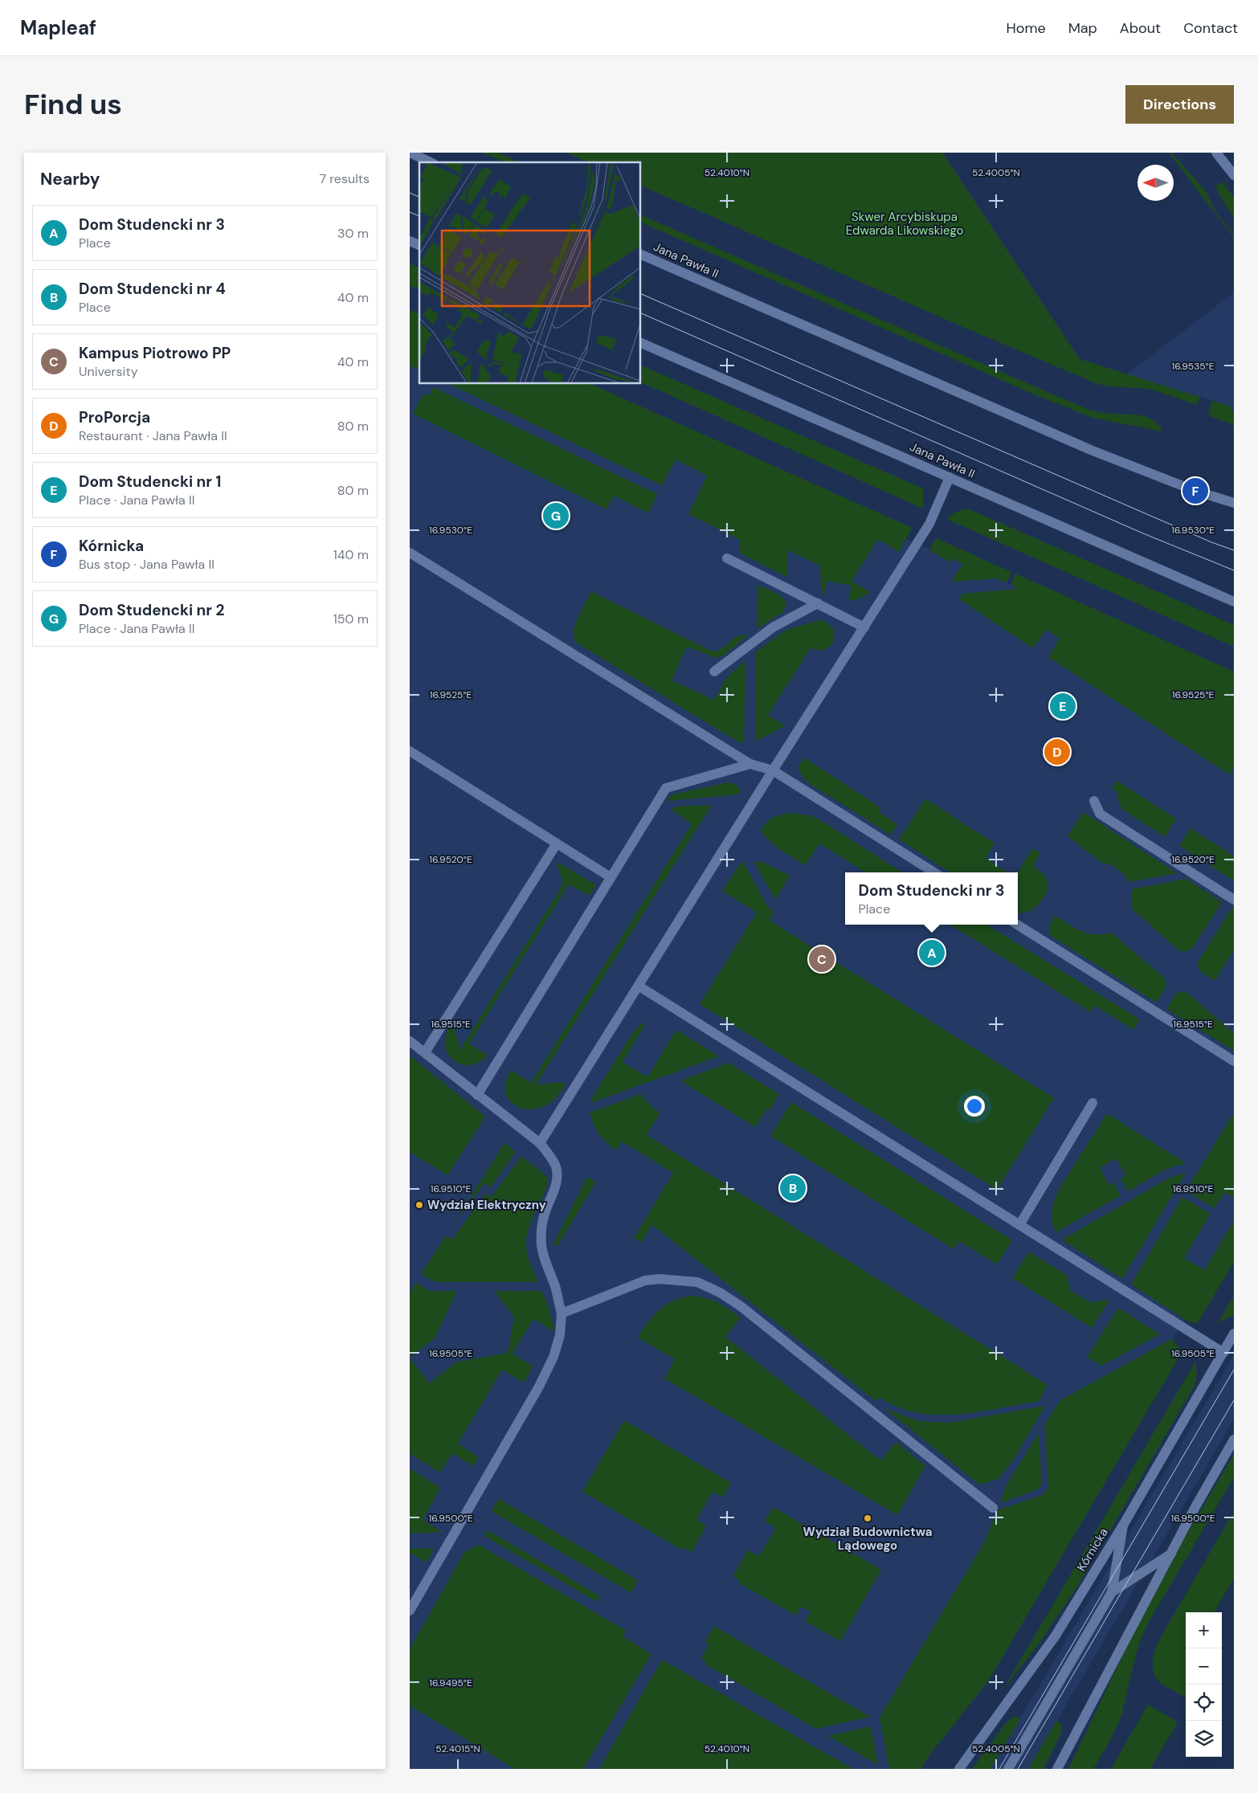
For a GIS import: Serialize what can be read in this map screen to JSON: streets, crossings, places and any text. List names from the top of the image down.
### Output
{
  "streets": {
    "main road": ["Jana Pawła II", "Kórnicka"]
  },
  "parks": ["Skwer Arcybiskupa Edwarda Likowskiego"],
  "places": ["Wydział Elektryczny", "Wydział Budownictwa Lądowego"],
  "north": "left",
  "page": {
    "header": "Mapleaf",
    "nav": [
      "Home",
      "Map",
      "About",
      "Contact"
    ],
    "buttons": "Directions",
    "title": "Find us",
    "heading": ["Nearby", "7 results"],
    "list": [
      {
        "mark": "A",
        "name": "Dom Studencki nr 3",
        "note": "Place",
        "value": "30 m"
      },
      {
        "mark": "B",
        "name": "Dom Studencki nr 4",
        "note": "Place",
        "value": "40 m"
      },
      {
        "mark": "C",
        "name": "Kampus Piotrowo PP",
        "note": "University",
        "value": "40 m"
      },
      {
        "mark": "D",
        "name": "ProPorcja",
        "note": "Restaurant · Jana Pawła II",
        "value": "80 m"
      },
      {
        "mark": "E",
        "name": "Dom Studencki nr 1",
        "note": "Place · Jana Pawła II",
        "value": "80 m"
      },
      {
        "mark": "F",
        "name": "Kórnicka",
        "note": "Bus stop · Jana Pawła II",
        "value": "140 m"
      },
      {
        "mark": "G",
        "name": "Dom Studencki nr 2",
        "note": "Place · Jana Pawła II",
        "value": "150 m"
      }
    ],
    "pins": [
      "F",
      "G",
      "E",
      "D",
      "A",
      "C",
      "B"
    ],
    "popup": ["Dom Studencki nr 3", "Place"],
    "map_buttons": ["+", "−"]
  },
  "coordinates": [
    "52.4010°N",
    "52.4005°N",
    "16.9535°E",
    "16.9530°E",
    "16.9525°E",
    "16.9520°E",
    "16.9515°E",
    "16.9510°E",
    "16.9505°E",
    "16.9500°E",
    "16.9495°E",
    "52.4015°N"
  ]
}
